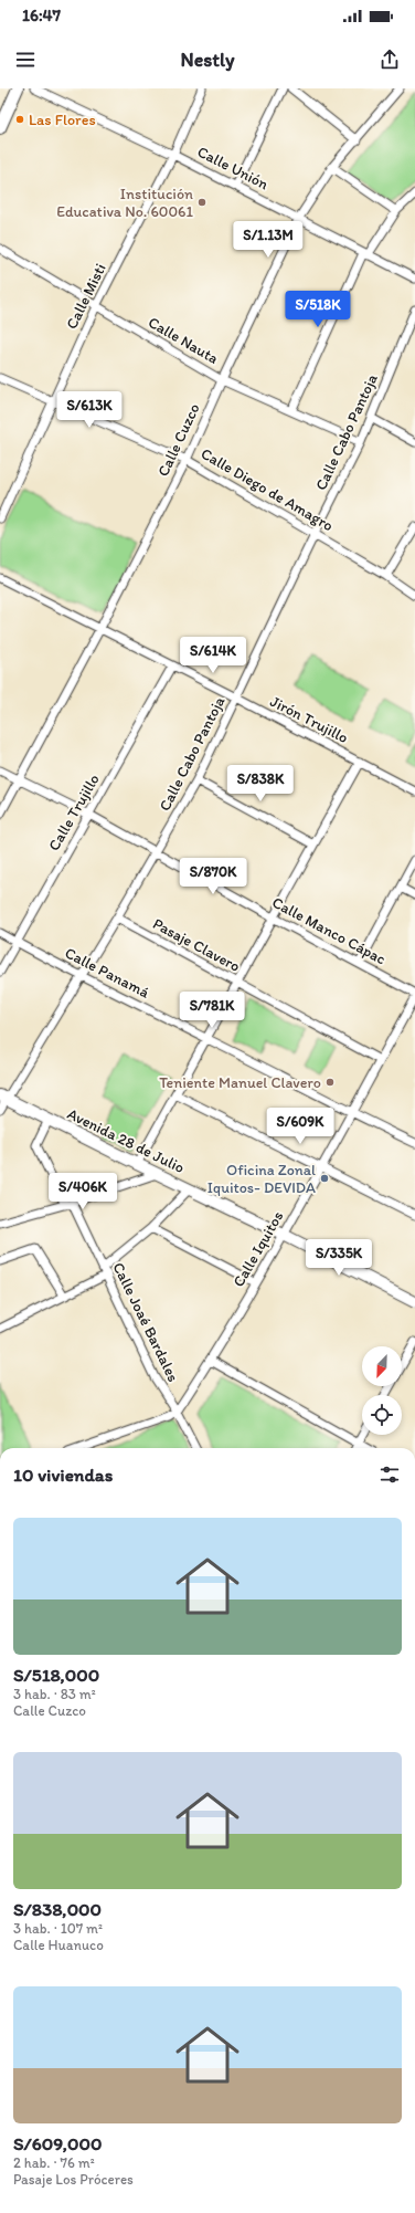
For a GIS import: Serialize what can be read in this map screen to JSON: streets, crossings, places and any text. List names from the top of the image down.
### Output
{
  "streets": {
    "main road": ["Avenida 28 de Julio"],
    "street": [
      "Calle Unión",
      "Calle Misti",
      "Calle Nauta",
      "Calle Cabo Pantoja",
      "Calle Cuzco",
      "Calle Diego de Amagro",
      "Jirón Trujillo",
      "Calle Trujillo",
      "Calle Manco Cápac",
      "Pasaje Clavero",
      "Calle Panamá",
      "Calle Iquitos",
      "Calle Joaé Bardales"
    ]
  },
  "crossings": [
    ["Calle Unión", "Calle Misti"],
    ["Calle Unión", "Calle Cuzco"],
    ["Calle Misti", "Calle Nauta"],
    ["Calle Misti", "Calle Diego de Amagro"],
    ["Calle Nauta", "Calle Cabo Pantoja"],
    ["Calle Nauta", "Calle Cuzco"],
    ["Calle Cabo Pantoja", "Calle Diego de Amagro"],
    ["Calle Cabo Pantoja", "Jirón Trujillo"],
    ["Calle Cabo Pantoja", "Calle Manco Cápac"],
    ["Calle Cabo Pantoja", "Pasaje Clavero"],
    ["Calle Cabo Pantoja", "Calle Panamá"],
    ["Calle Cabo Pantoja", "Avenida 28 de Julio"],
    ["Calle Cuzco", "Calle Diego de Amagro"],
    ["Calle Cuzco", "Jirón Trujillo"],
    ["Calle Cuzco", "Calle Manco Cápac"],
    ["Jirón Trujillo", "Calle Trujillo"],
    ["Calle Trujillo", "Calle Manco Cápac"],
    ["Calle Trujillo", "Calle Panamá"],
    ["Calle Manco Cápac", "Calle Iquitos"],
    ["Pasaje Clavero", "Calle Iquitos"],
    ["Calle Panamá", "Calle Iquitos"],
    ["Avenida 28 de Julio", "Calle Iquitos"],
    ["Avenida 28 de Julio", "Calle Joaé Bardales"],
    ["Calle Iquitos", "Calle Joaé Bardales"]
  ],
  "places": [
    "Las Flores",
    "Institución Educativa No. 60061",
    "Teniente Manuel Clavero",
    "Oficina Zonal Iquitos- DEVIDA"
  ],
  "north": "bottom left",
  "page": {
    "status": "16:47",
    "header": "Nestly",
    "price": [
      "S/1.13M",
      "S/518K",
      "S/613K",
      "S/614K",
      "S/838K",
      "S/870K",
      "S/781K",
      "S/609K",
      "S/406K",
      "S/335K"
    ],
    "heading": "10 viviendas",
    "list": [
      {
        "name": "S/518,000",
        "note": "3 hab. · 83 m² · Calle Cuzco"
      },
      {
        "name": "S/838,000",
        "note": "3 hab. · 107 m² · Calle Huanuco"
      },
      {
        "name": "S/609,000",
        "note": "2 hab. · 76 m² · Pasaje Los Próceres"
      }
    ]
  }
}
